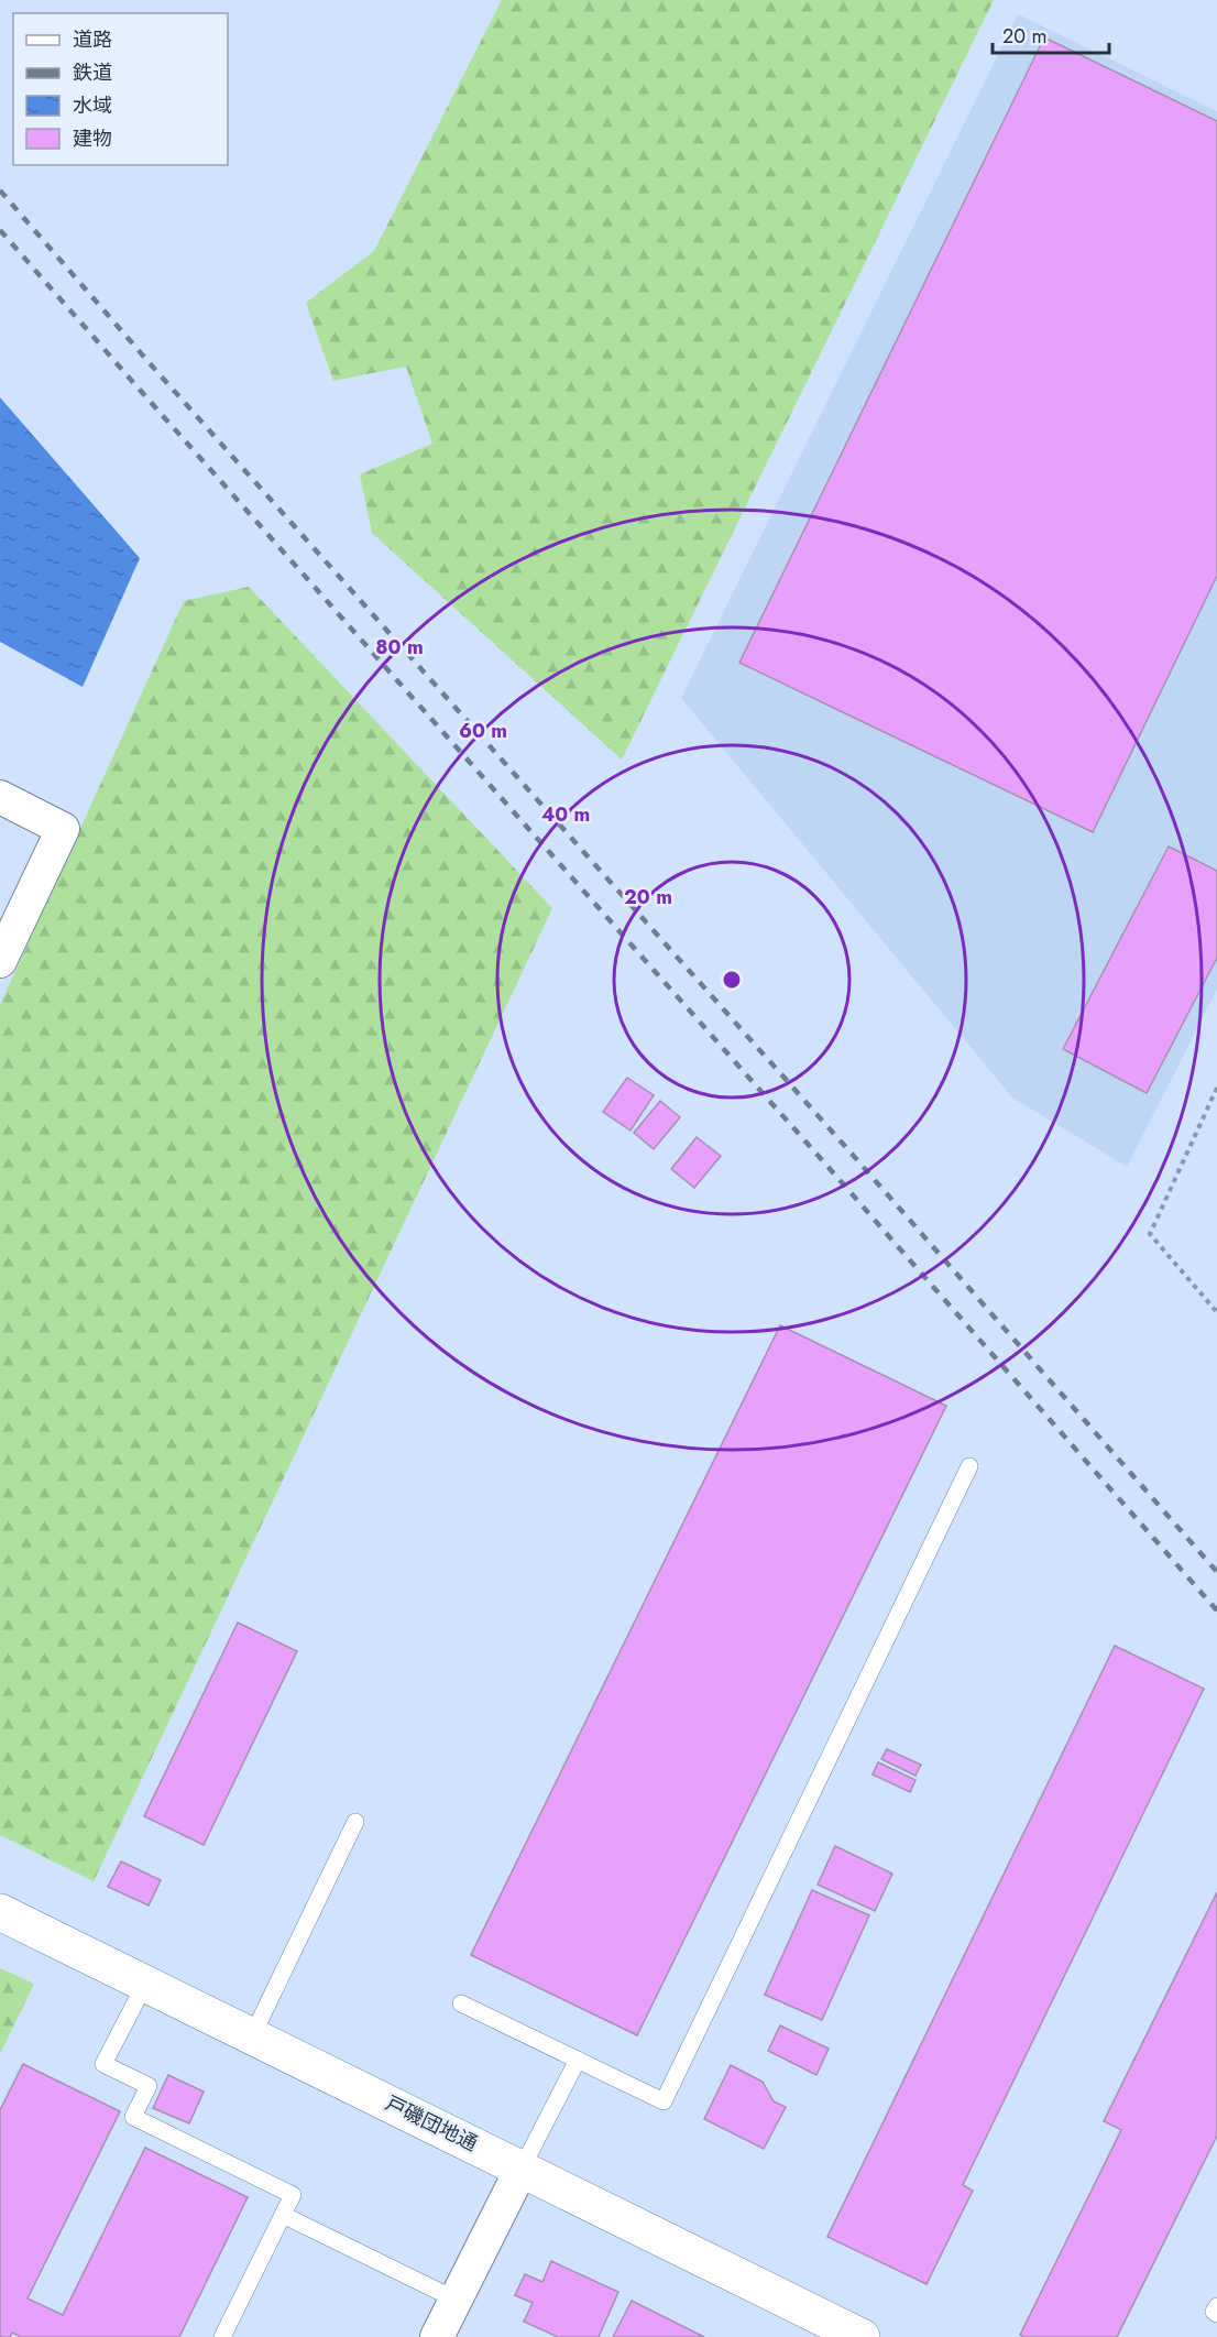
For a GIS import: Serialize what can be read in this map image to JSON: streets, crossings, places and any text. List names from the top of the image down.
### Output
{
  "streets": {
    "street": ["戸磯団地通"]
  },
  "legend": [
    "道路",
    "鉄道",
    "水域",
    "建物"
  ],
  "scale_bar": "20 m",
  "rings": [
    "80 m",
    "60 m",
    "40 m",
    "20 m"
  ]
}
